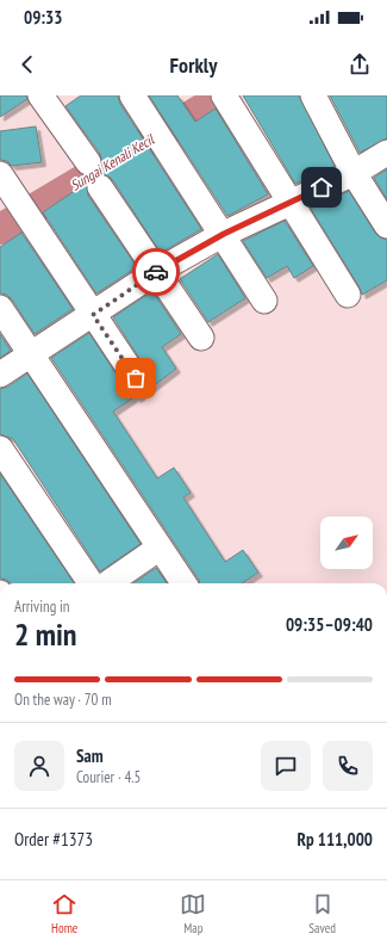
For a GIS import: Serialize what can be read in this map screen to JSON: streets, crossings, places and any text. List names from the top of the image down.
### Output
{
  "water": ["Sungai Kenali Kecil"],
  "north": "top right",
  "page": {
    "status": "09:33",
    "header": "Forkly",
    "heading": ["2 min", "Arriving in", "09:35–09:40"],
    "panel": [
      "Sam",
      "Courier · 4.5",
      "Order #1373",
      "Rp 111,000"
    ],
    "bar": "On the way · 70 m",
    "tabs": ["Home", "Map", "Saved"]
  }
}
